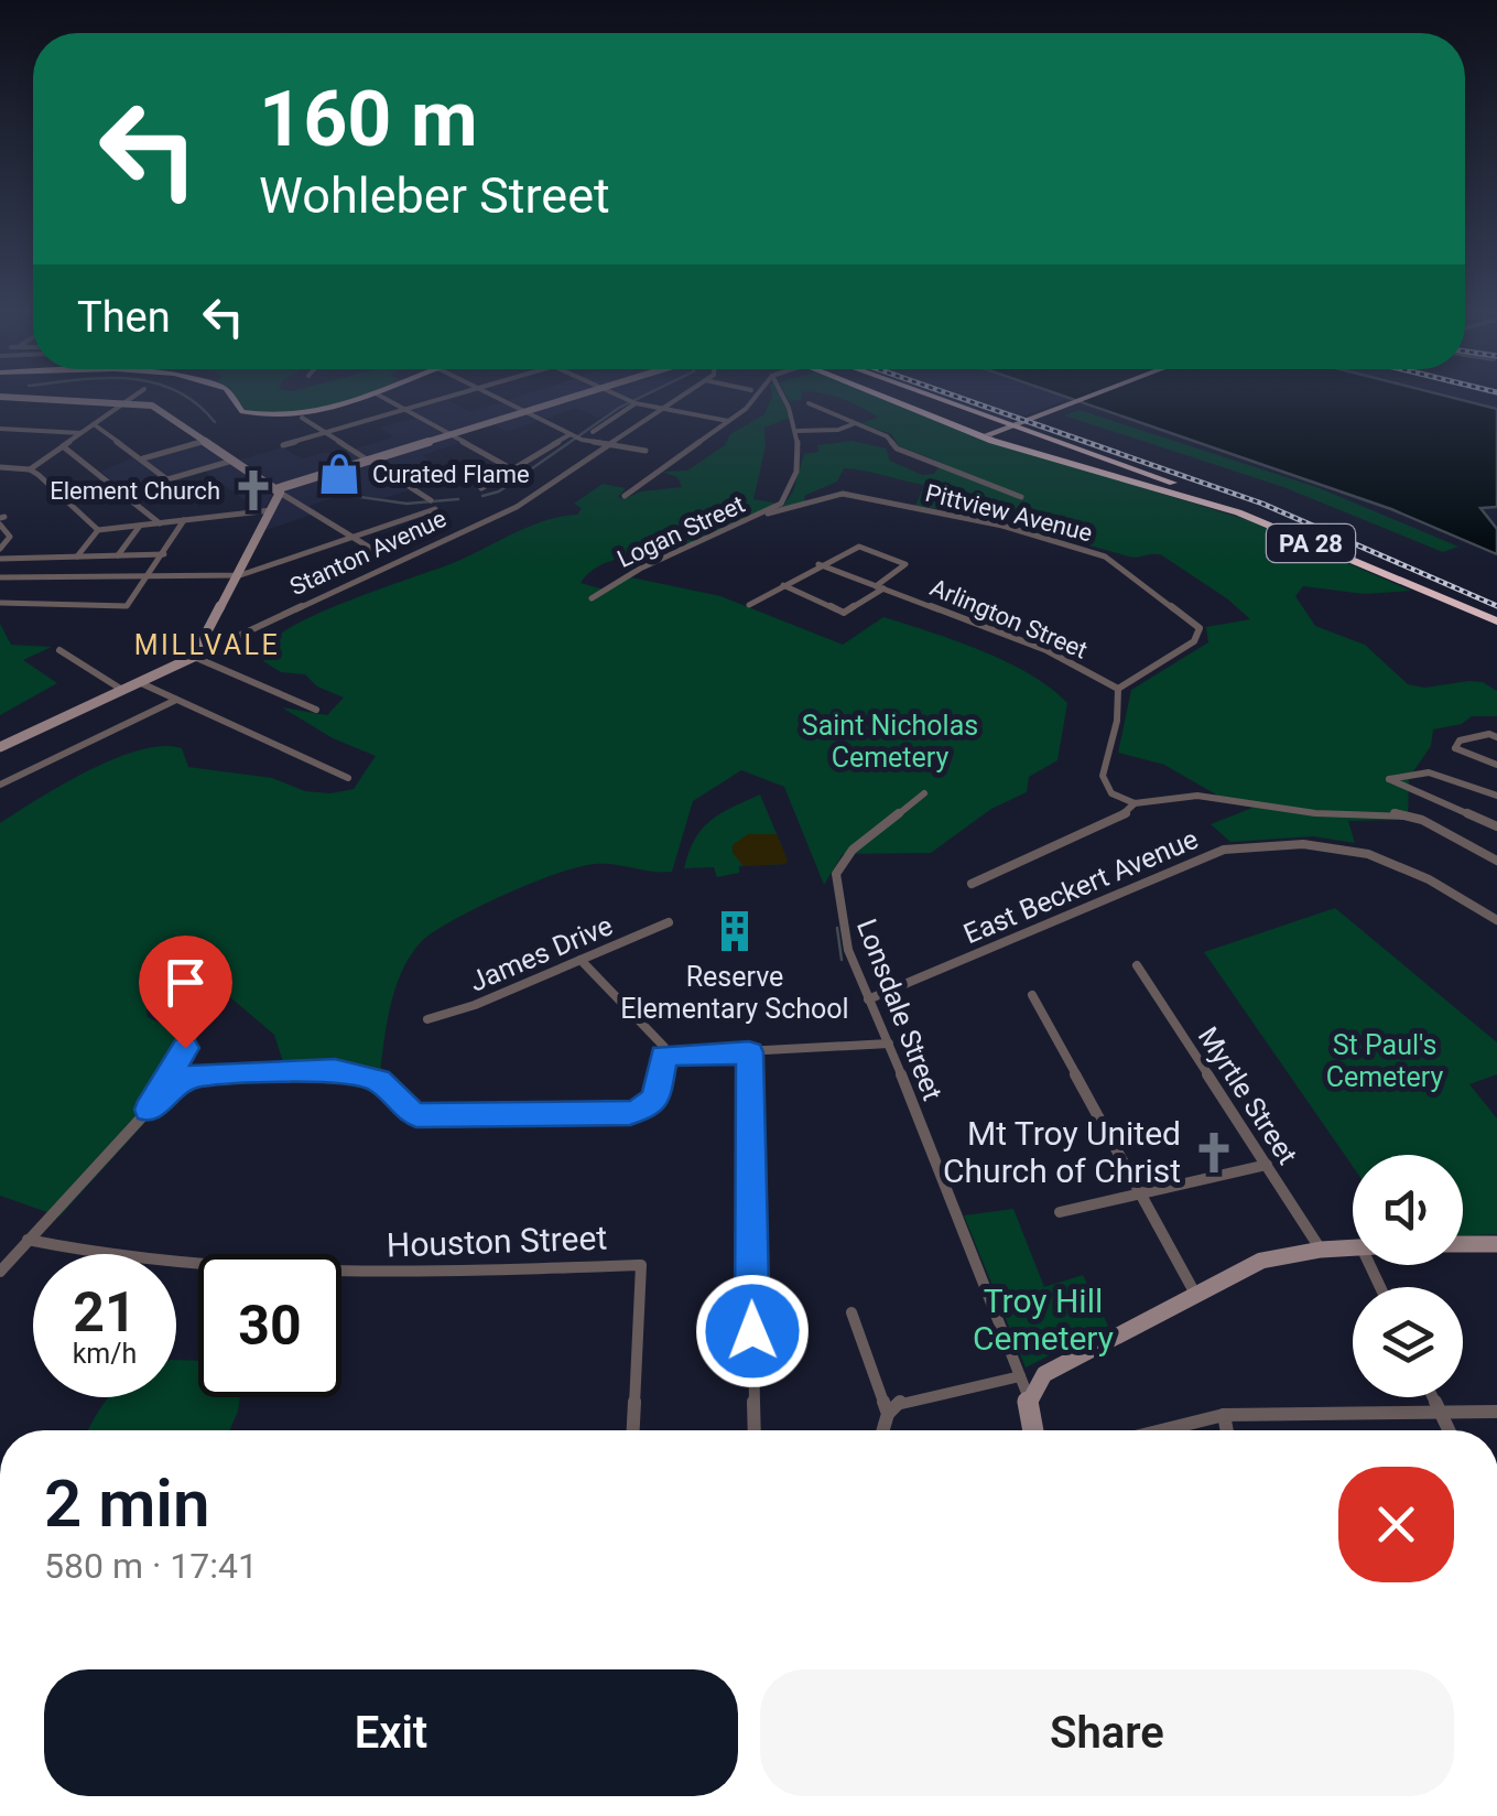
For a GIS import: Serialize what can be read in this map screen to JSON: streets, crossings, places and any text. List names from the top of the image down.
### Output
{
  "streets": {
    "highway": ["PA 28"],
    "street": [
      "Pittview Avenue",
      "Logan Street",
      "Stanton Avenue",
      "Arlington Street",
      "East Beckert Avenue",
      "James Drive",
      "Lonsdale Street",
      "Myrtle Street",
      "Houston Street"
    ]
  },
  "crossings": [
    ["Pittview Avenue", "Logan Street"],
    ["Pittview Avenue", "Arlington Street"],
    ["East Beckert Avenue", "Lonsdale Street"]
  ],
  "districts": ["MILLVALE"],
  "parks": ["Saint Nicholas Cemetery", "St Paul's Cemetery", "Troy Hill Cemetery"],
  "places": {
    "shop": ["Curated Flame"],
    "church": ["Element Church", "Mt Troy United Church of Christ"],
    "building": ["Reserve Elementary School"]
  },
  "page": {
    "turn": ["160 m", "Wohleber Street"],
    "then": "Then",
    "speed": "21 km/h",
    "limit": "30",
    "heading": ["2 min", "580 m · 17:41"],
    "buttons": ["Exit", "Share"]
  }
}
